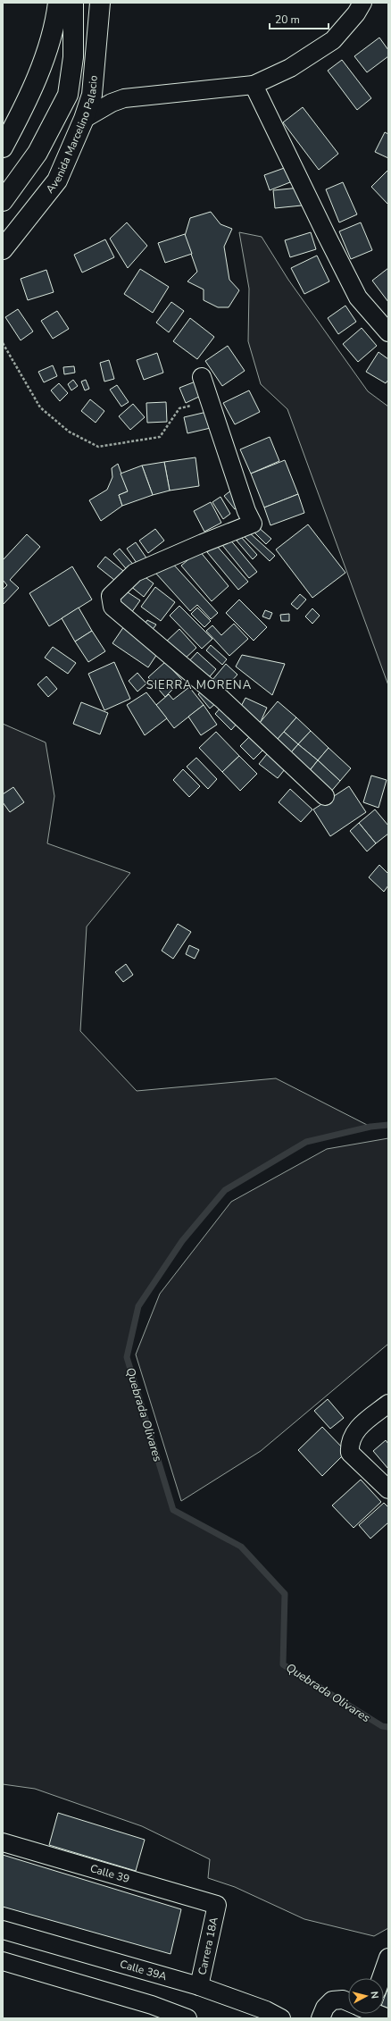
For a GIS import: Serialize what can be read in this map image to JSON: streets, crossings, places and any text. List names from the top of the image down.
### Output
{
  "streets": {
    "main road": ["Avenida Marcelino Palacio"],
    "street": ["Calle 39", "Carrera 18A", "Calle 39A"]
  },
  "crossings": [
    ["Calle 39", "Carrera 18A"],
    ["Carrera 18A", "Calle 39A"]
  ],
  "districts": ["SIERRA MORENA"],
  "water": ["Quebrada Olivares"],
  "scale_bar": "20 m",
  "north": "right"
}
